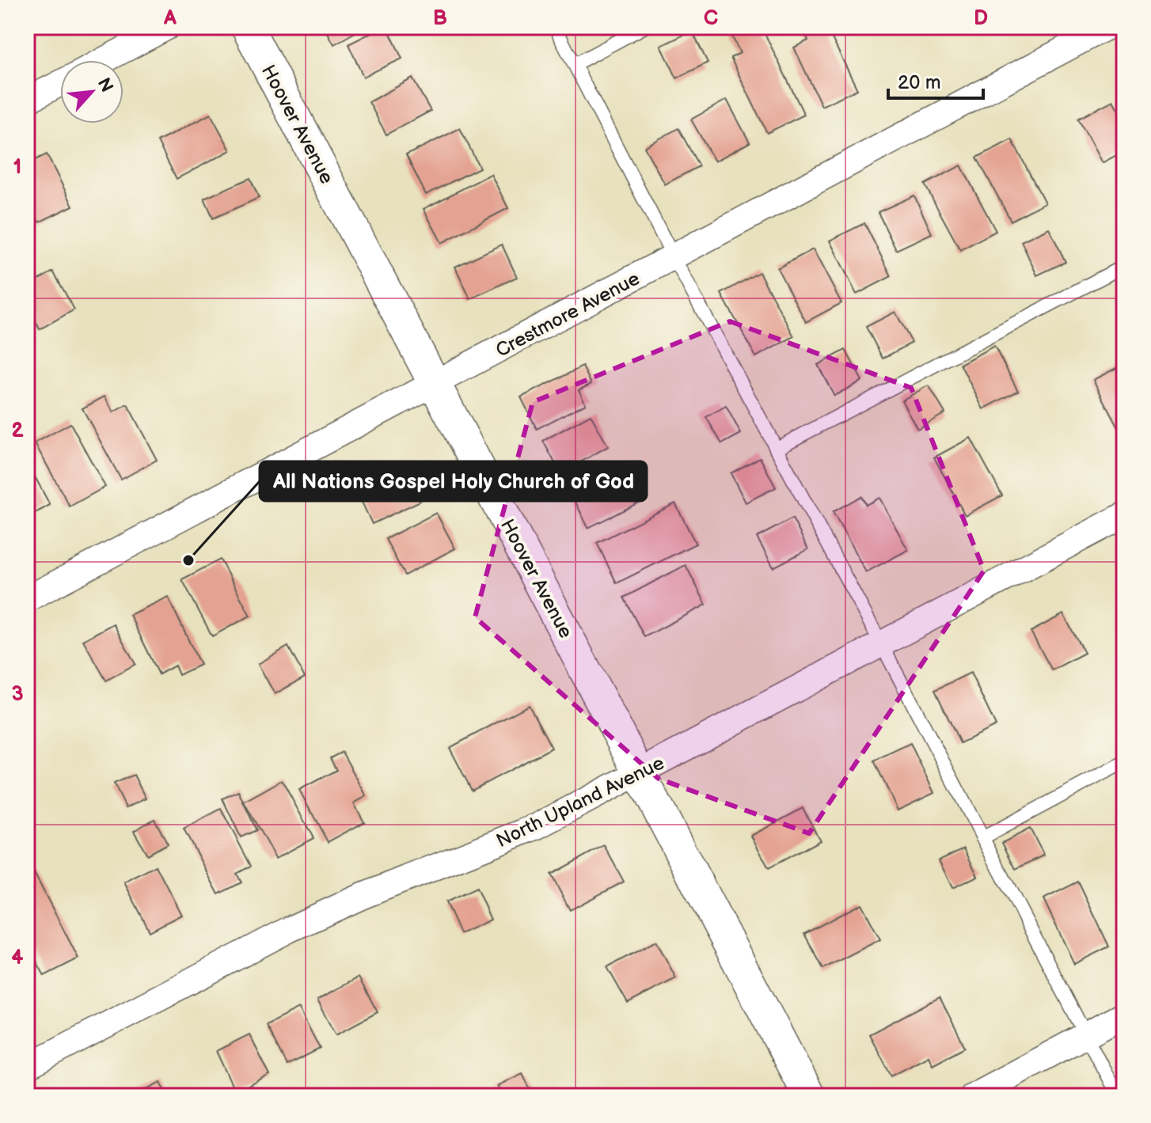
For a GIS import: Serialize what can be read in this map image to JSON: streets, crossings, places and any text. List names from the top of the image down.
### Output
{
  "streets": {
    "street": ["Hoover Avenue", "Crestmore Avenue", "North Upland Avenue"]
  },
  "crossings": [
    ["Hoover Avenue", "Crestmore Avenue"],
    ["Hoover Avenue", "North Upland Avenue"]
  ],
  "places": ["All Nations Gospel Holy Church of God"],
  "scale_bar": "20 m",
  "north": "top right",
  "grid": {
    "columns": [
      "A",
      "B",
      "C",
      "D"
    ],
    "rows": [
      "1",
      "2",
      "3",
      "4"
    ]
  }
}
